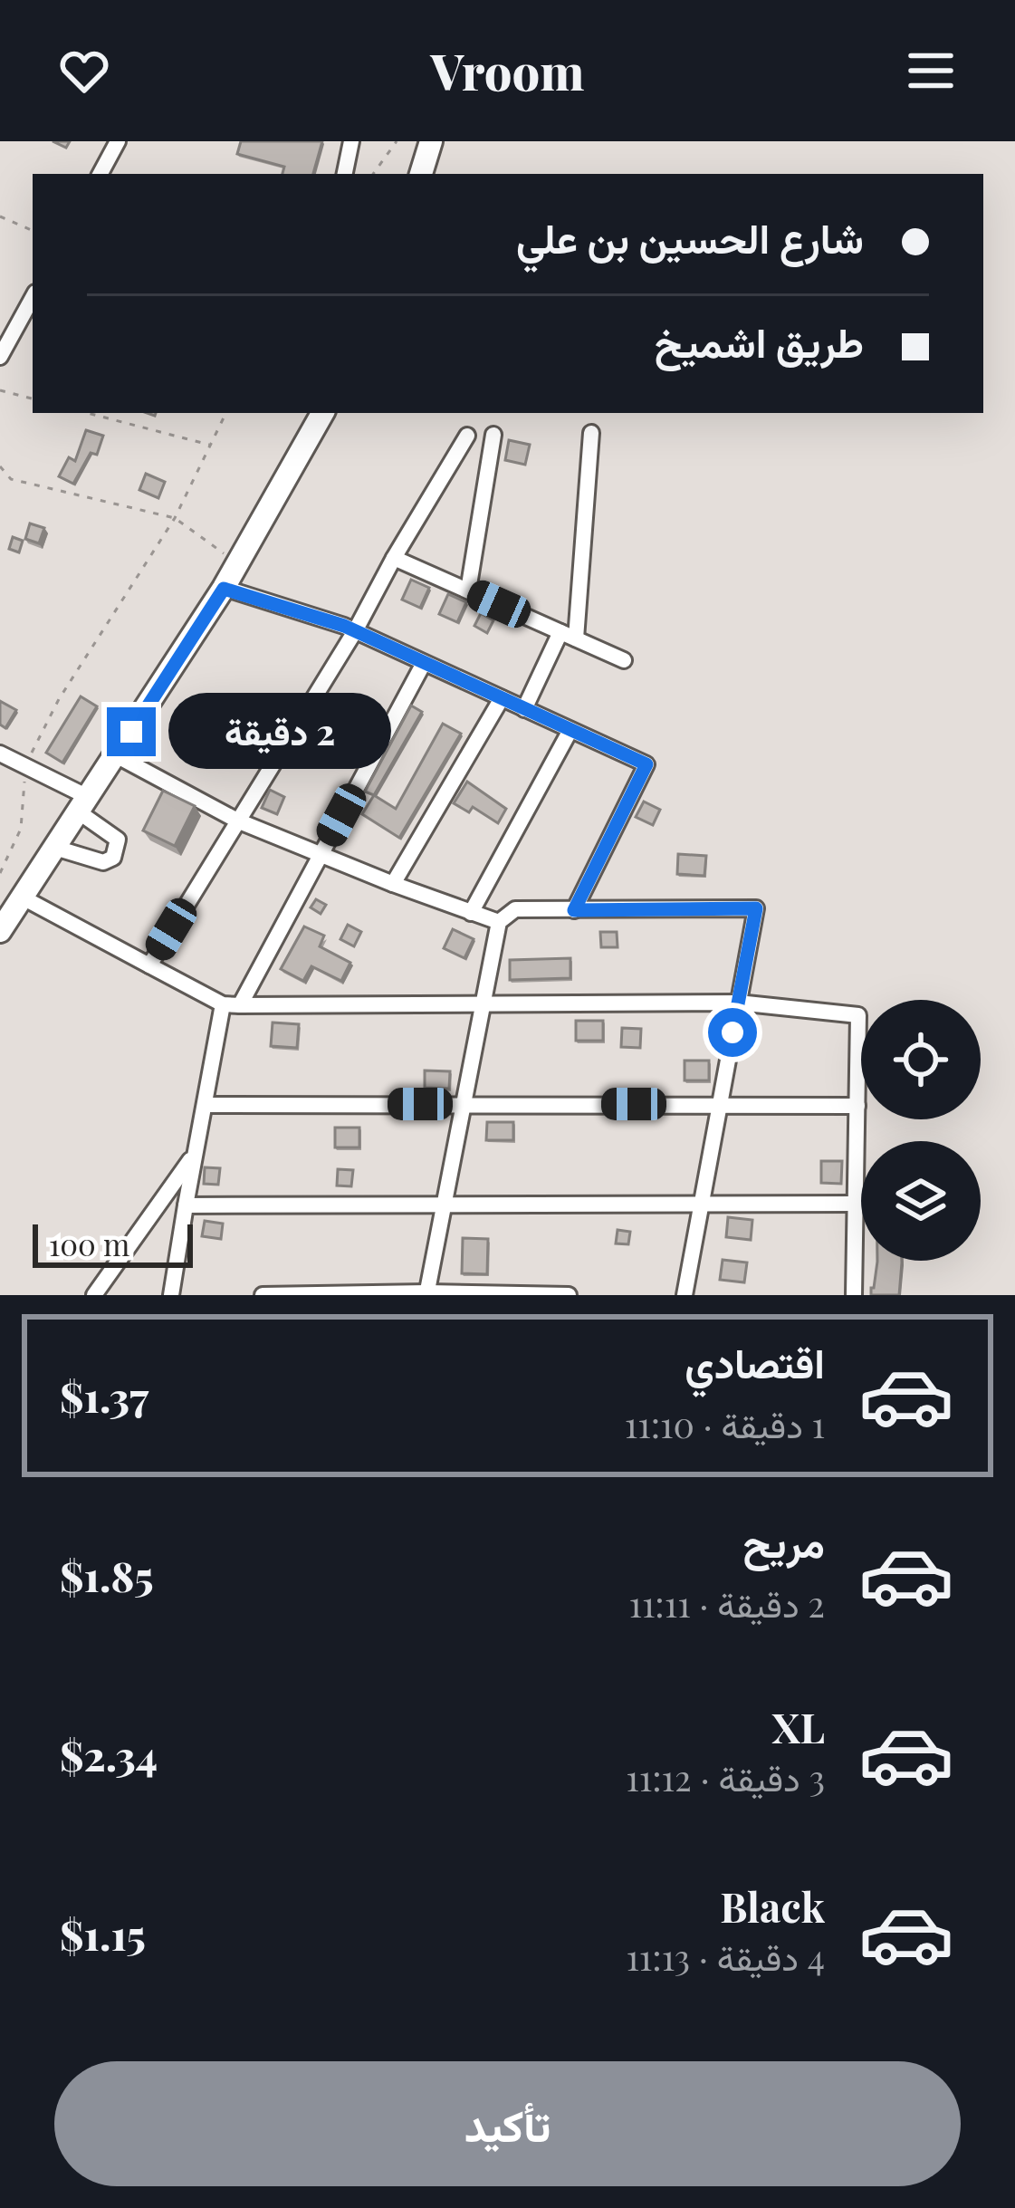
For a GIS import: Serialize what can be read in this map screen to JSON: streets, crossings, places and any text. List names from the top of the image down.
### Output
{
  "scale_bar": "100 m",
  "page": {
    "header": "Vroom",
    "banner": ["شارع الحسين بن علي", "طريق اشميخ"],
    "bubble": "2 دقيقة",
    "scale": "100 m",
    "list": [
      {
        "name": "اقتصادي",
        "note": "1 دقيقة · 11:10",
        "value": "$1.37"
      },
      {
        "name": "مريح",
        "note": "2 دقيقة · 11:11",
        "value": "$1.85"
      },
      {
        "name": "XL",
        "note": "3 دقيقة · 11:12",
        "value": "$2.34"
      },
      {
        "name": "Black",
        "note": "4 دقيقة · 11:13",
        "value": "$1.15"
      }
    ],
    "buttons": "تأكيد"
  }
}
